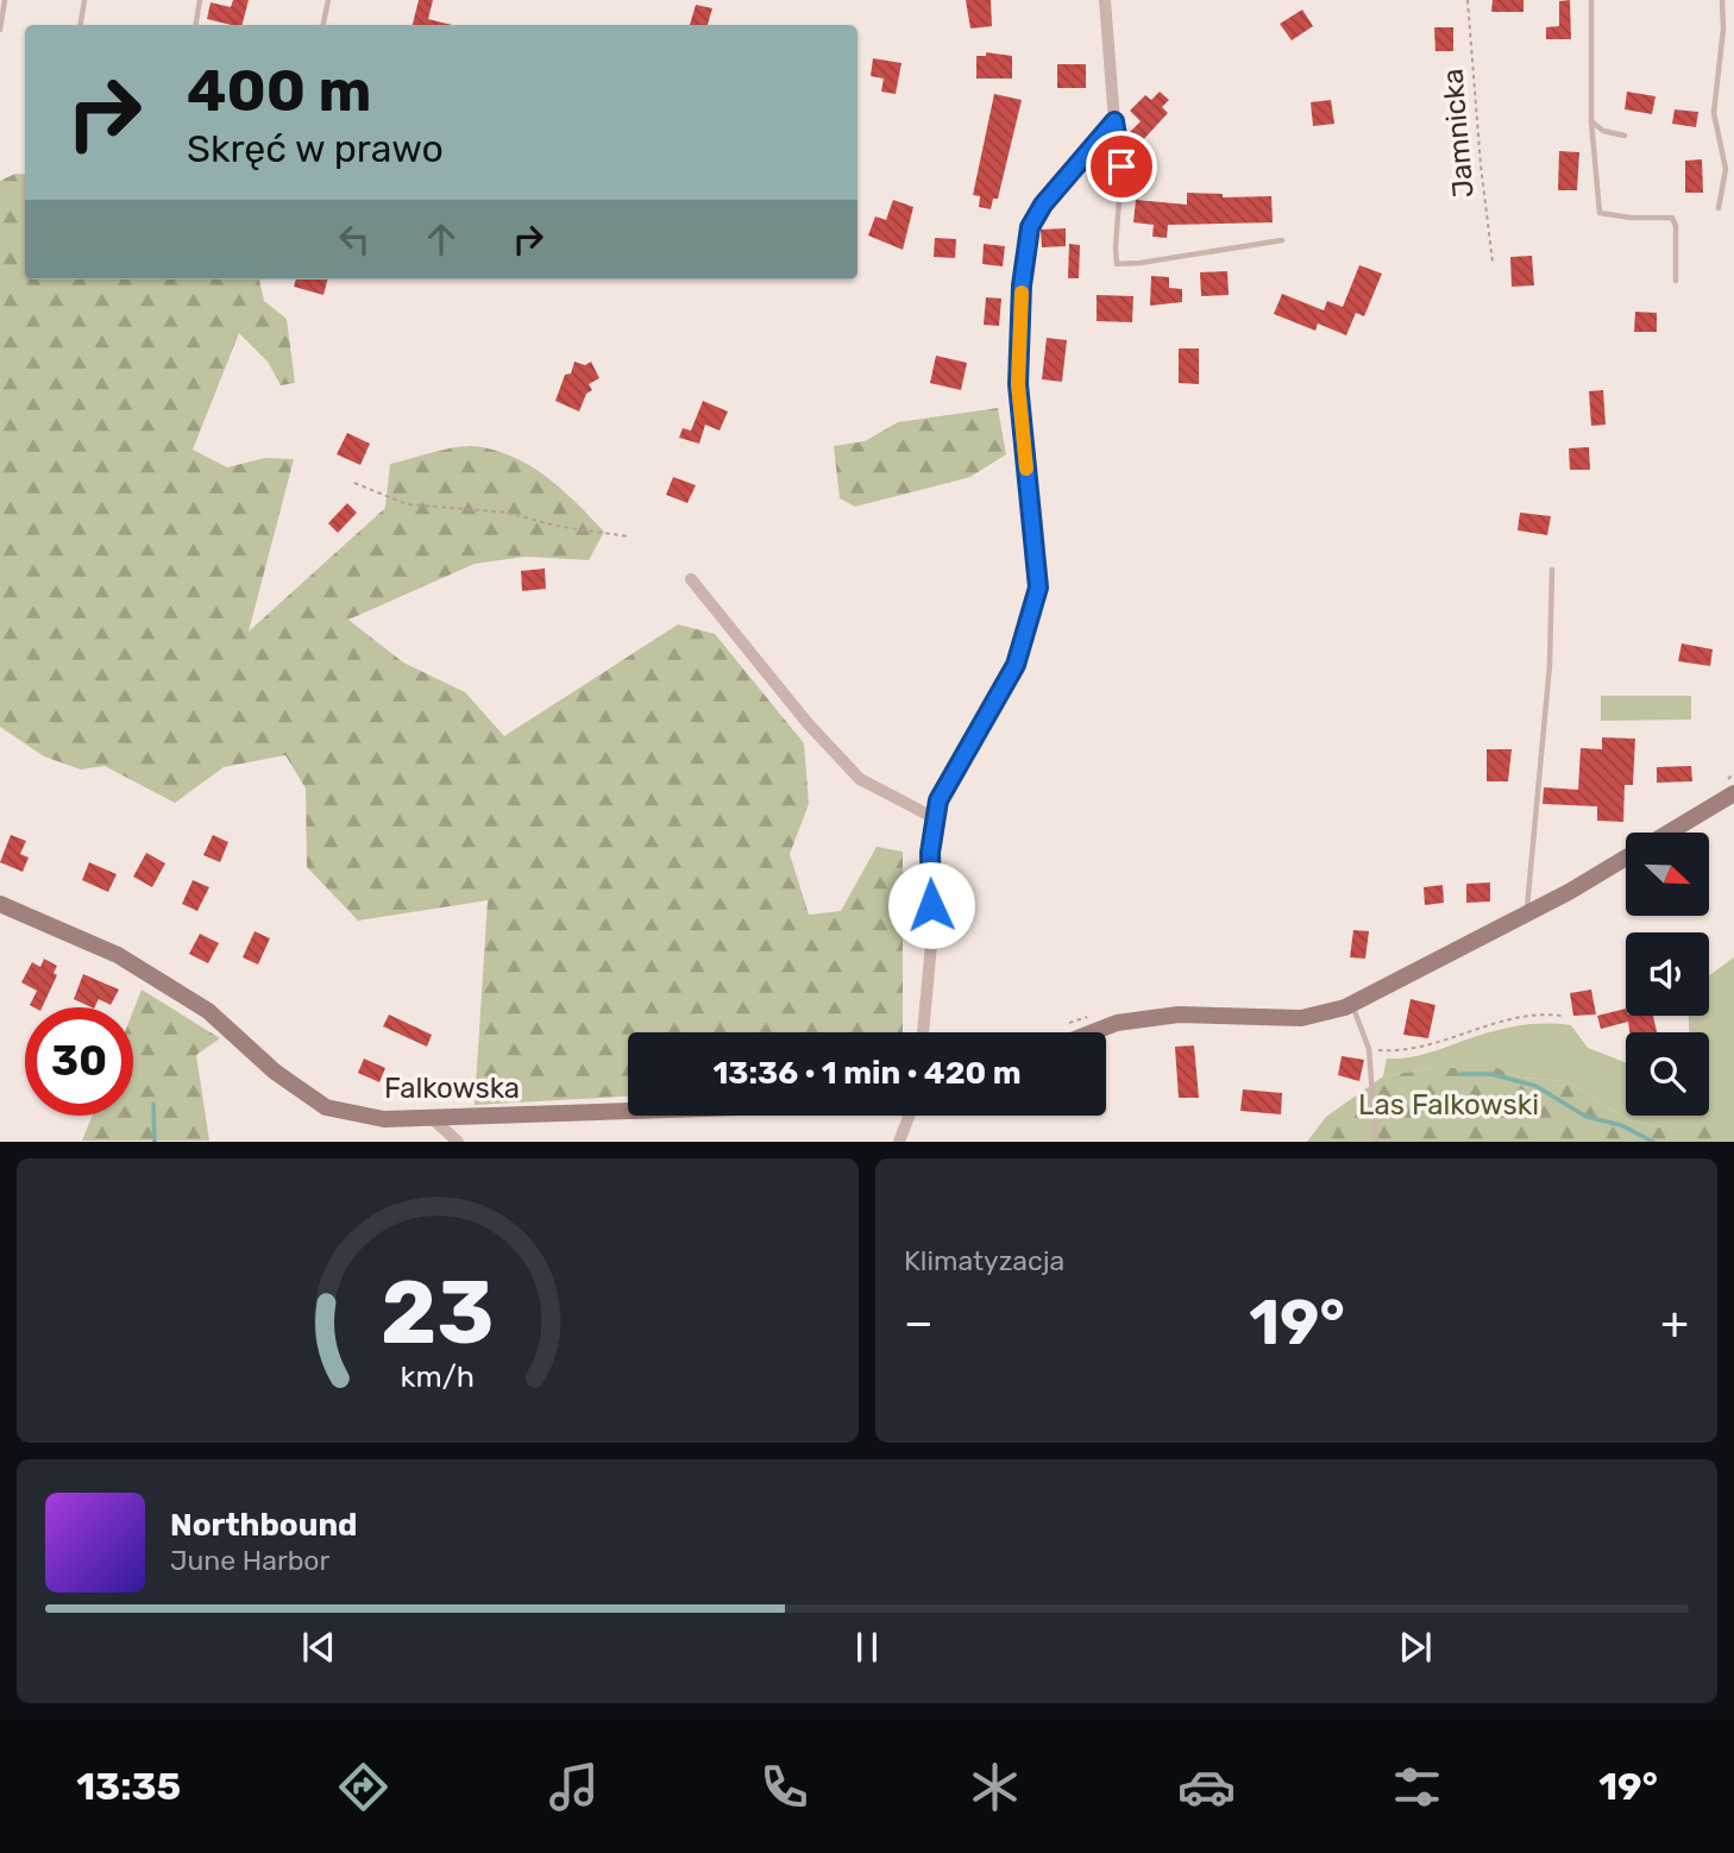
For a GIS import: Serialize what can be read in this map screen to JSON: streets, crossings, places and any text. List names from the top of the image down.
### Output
{
  "streets": {
    "street": ["Falkowska"],
    "path": ["Jamnicka"]
  },
  "parks": ["Las Falkowski"],
  "north": "bottom right",
  "page": {
    "turn": ["400 m", "Skręć w prawo"],
    "limit": "30",
    "trip": "13:36 · 1 min · 420 m",
    "tile": "Klimatyzacja",
    "heat": ["−", "19°", "+"],
    "song": ["Northbound", "June Harbor"],
    "tabs": ["13:35", "19°"],
    "gauge": ["23", "km/h"]
  }
}
